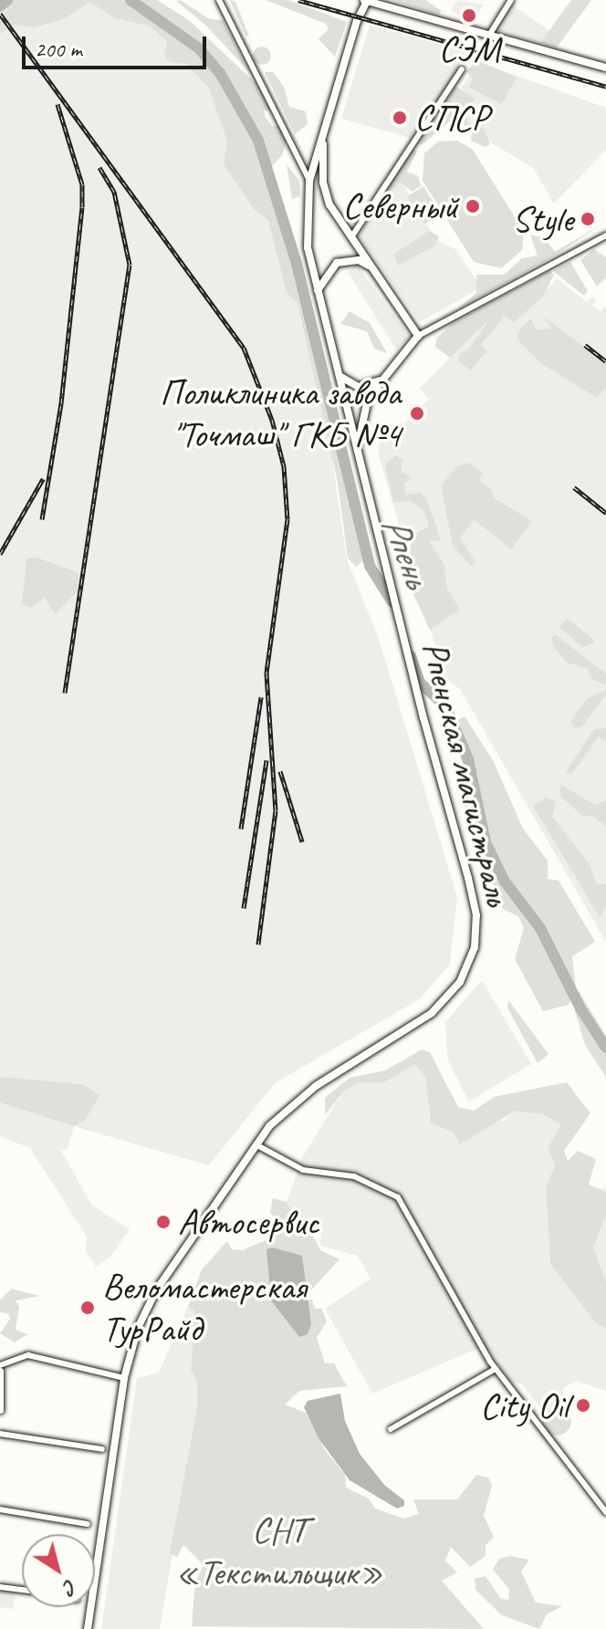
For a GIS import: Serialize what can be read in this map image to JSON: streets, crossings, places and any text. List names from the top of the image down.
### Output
{
  "streets": {
    "main road": ["Рпенская магистраль"]
  },
  "water": ["Рпень"],
  "parks": ["СНТ «Текстильщик»"],
  "places": [
    "СЭМ",
    "СПСР",
    "Северный",
    "Style",
    "Поликлиника завода \"Точмаш\" ГКБ №4",
    "Автосервис",
    "Веломастерская ТурРайд",
    "City Oil"
  ],
  "scale_bar": "200 m",
  "north": "bottom right"
}
